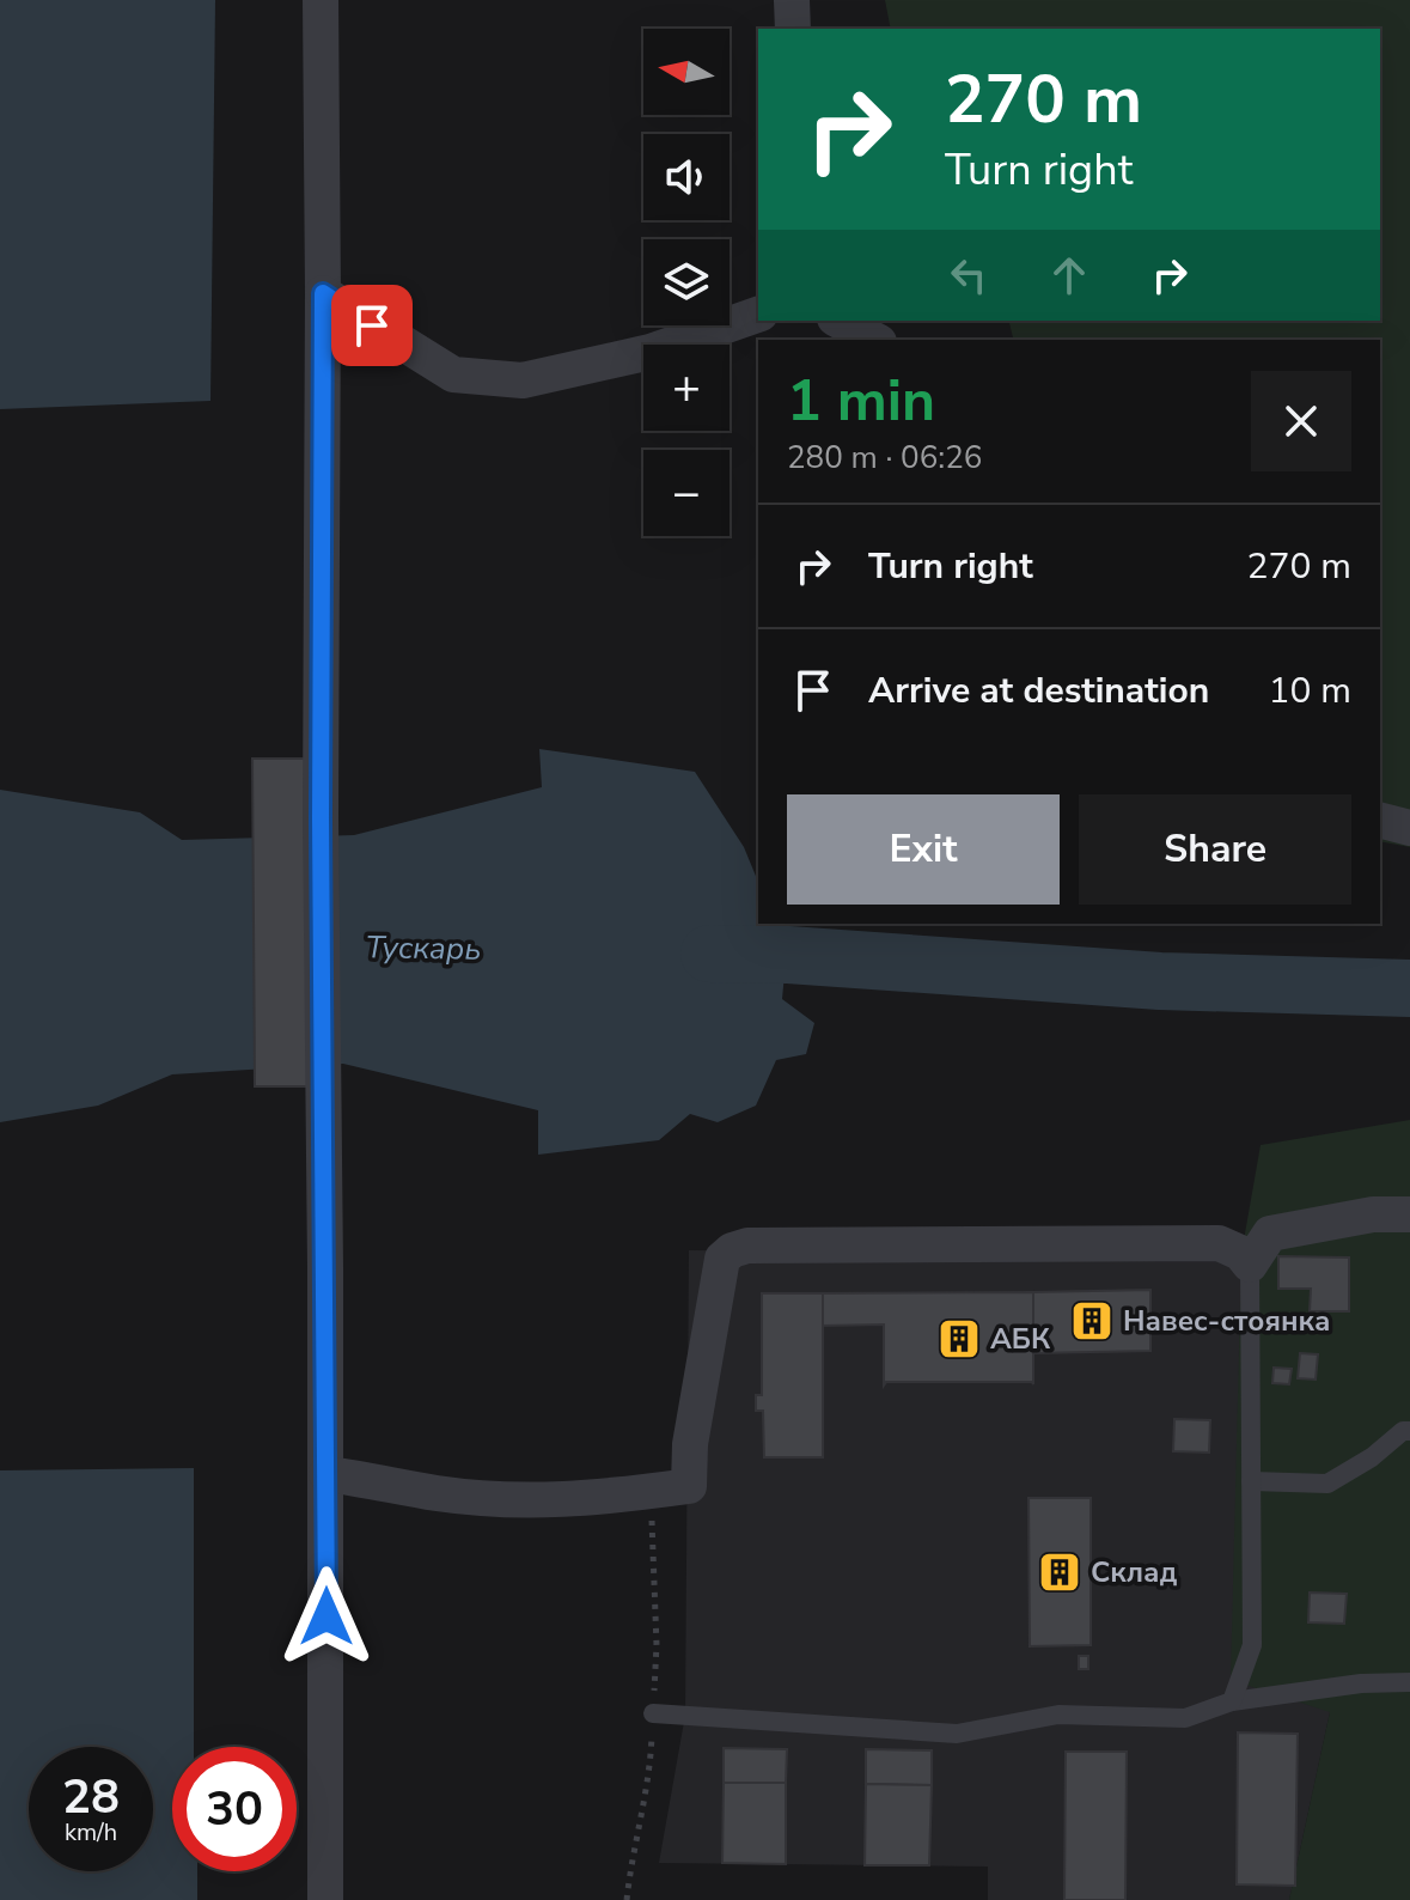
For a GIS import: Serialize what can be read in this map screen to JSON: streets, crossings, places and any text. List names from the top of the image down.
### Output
{
  "water": ["Тускарь"],
  "places": {
    "building": ["Навес-стоянка", "АБК", "Склад"]
  },
  "north": "left",
  "page": {
    "map_buttons": ["+", "−"],
    "turn": ["270 m", "Turn right"],
    "heading": ["1 min", "280 m · 06:26"],
    "list": [
      {
        "name": "Turn right",
        "value": "270 m"
      },
      {
        "name": "Arrive at destination",
        "value": "10 m"
      }
    ],
    "buttons": ["Exit", "Share"],
    "speed": "28 km/h",
    "limit": "30"
  }
}
